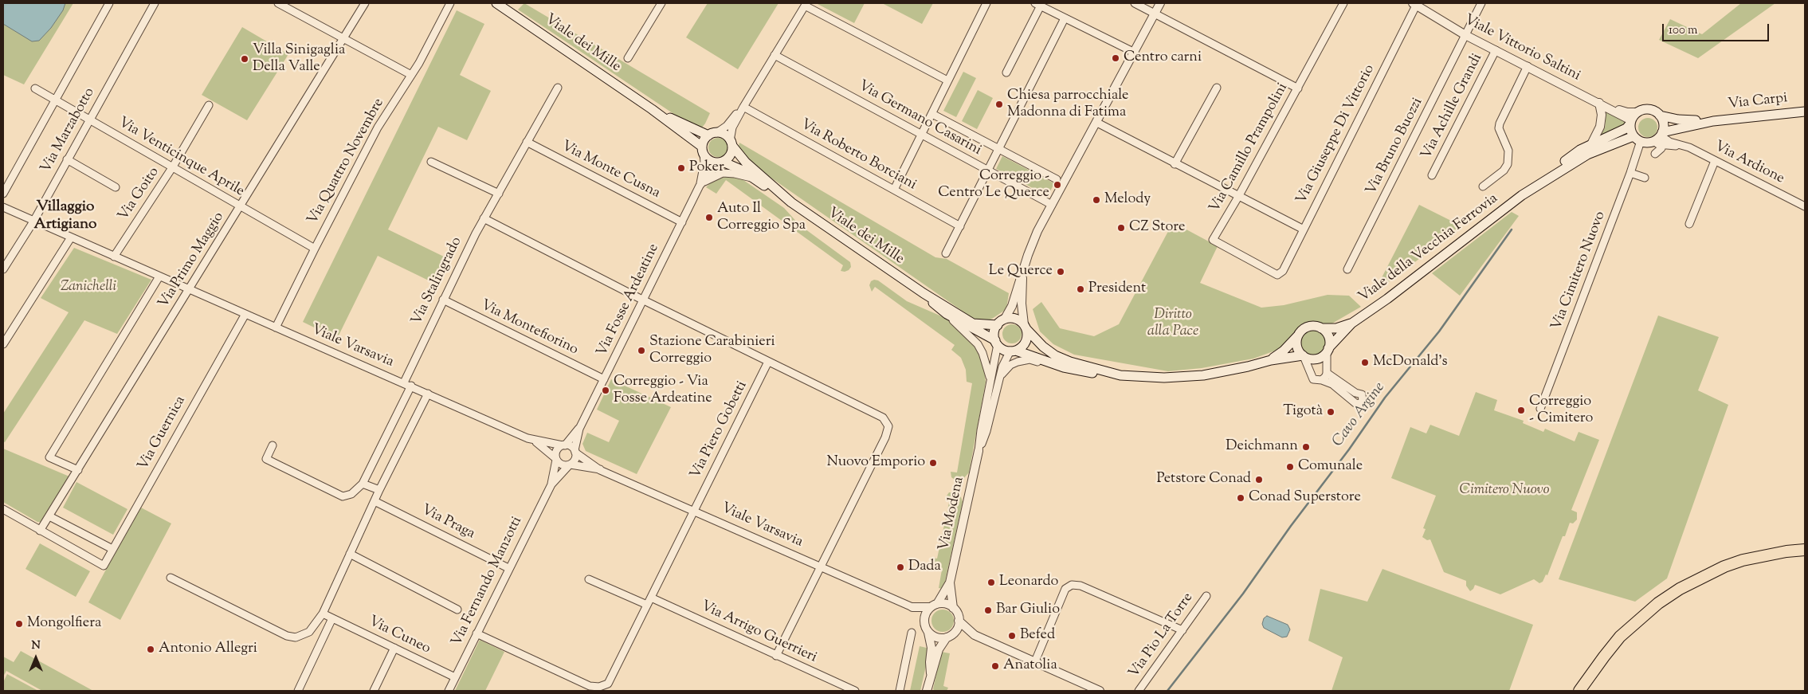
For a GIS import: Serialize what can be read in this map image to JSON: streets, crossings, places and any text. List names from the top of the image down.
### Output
{
  "streets": {
    "main road": ["Viale dei Mille", "Via Carpi", "Viale della Vecchia Ferrovia"],
    "street": [
      "Viale Vittorio Saltini",
      "Via Achille Grandi",
      "Via Germano Casarini",
      "Via Marzabotto",
      "Via Giuseppe Di Vittorio",
      "Via Bruno Buozzi",
      "Via Camillo Prampolini",
      "Via Roberto Borciani",
      "Via Venticinque Aprile",
      "Via Quattro Novembre",
      "Via Ardione",
      "Via Monte Cusna",
      "Via Goito",
      "Via Primo Maggio",
      "Via Cimitero Nuovo",
      "Via Stalingrado",
      "Via Fosse Ardeatine",
      "Via Montefiorino",
      "Viale Varsavia",
      "Via Piero Gobetti",
      "Via Guernica",
      "Via Modena",
      "Via Praga",
      "Via Fernando Manzotti",
      "Via Arrigo Guerrieri",
      "Via Cuneo",
      "Via Pio La Torre"
    ]
  },
  "crossings": [
    ["Viale dei Mille", "Viale della Vecchia Ferrovia"],
    ["Viale dei Mille", "Via Fosse Ardeatine"],
    ["Viale dei Mille", "Via Modena"],
    ["Viale Vittorio Saltini", "Via Carpi"],
    ["Viale Vittorio Saltini", "Via Achille Grandi"],
    ["Viale Vittorio Saltini", "Via Giuseppe Di Vittorio"],
    ["Viale Vittorio Saltini", "Via Bruno Buozzi"],
    ["Viale Vittorio Saltini", "Via Ardione"],
    ["Viale Vittorio Saltini", "Viale della Vecchia Ferrovia"],
    ["Viale Vittorio Saltini", "Via Cimitero Nuovo"],
    ["Via Carpi", "Via Ardione"],
    ["Via Carpi", "Viale della Vecchia Ferrovia"],
    ["Via Carpi", "Via Cimitero Nuovo"],
    ["Via Marzabotto", "Via Venticinque Aprile"],
    ["Via Marzabotto", "Viale Varsavia"],
    ["Via Giuseppe Di Vittorio", "Via Camillo Prampolini"],
    ["Via Venticinque Aprile", "Via Quattro Novembre"],
    ["Via Venticinque Aprile", "Via Goito"],
    ["Via Venticinque Aprile", "Via Primo Maggio"],
    ["Via Quattro Novembre", "Viale Varsavia"],
    ["Via Ardione", "Viale della Vecchia Ferrovia"],
    ["Via Ardione", "Via Cimitero Nuovo"],
    ["Via Monte Cusna", "Via Stalingrado"],
    ["Via Monte Cusna", "Via Fosse Ardeatine"],
    ["Via Goito", "Viale Varsavia"],
    ["Viale della Vecchia Ferrovia", "Via Cimitero Nuovo"],
    ["Viale della Vecchia Ferrovia", "Via Modena"],
    ["Via Primo Maggio", "Viale Varsavia"],
    ["Via Primo Maggio", "Via Guernica"],
    ["Via Stalingrado", "Via Montefiorino"],
    ["Via Stalingrado", "Viale Varsavia"],
    ["Via Fosse Ardeatine", "Via Montefiorino"],
    ["Via Fosse Ardeatine", "Viale Varsavia"],
    ["Via Fosse Ardeatine", "Via Fernando Manzotti"],
    ["Viale Varsavia", "Via Piero Gobetti"],
    ["Viale Varsavia", "Via Guernica"],
    ["Viale Varsavia", "Via Modena"],
    ["Viale Varsavia", "Via Fernando Manzotti"],
    ["Via Piero Gobetti", "Via Fernando Manzotti"],
    ["Via Piero Gobetti", "Via Arrigo Guerrieri"],
    ["Via Praga", "Via Fernando Manzotti"],
    ["Via Fernando Manzotti", "Via Cuneo"]
  ],
  "districts": ["Villaggio Artigiano"],
  "water": ["Cavo Argine"],
  "parks": ["Zanichelli", "Diritto alla Pace", "Cimitero Nuovo"],
  "places": [
    "Centro carni",
    "Villa Sinigaglia Della Valle",
    "Chiesa parrocchiale Madonna di Fatima",
    "Poker",
    "Correggio - Centro Le Querce",
    "Melody",
    "Auto Il Correggio Spa",
    "CZ Store",
    "Le Querce",
    "President",
    "Stazione Carabinieri Correggio",
    "McDonald's",
    "Correggio - Via Fosse Ardeatine",
    "Correggio - Cimitero",
    "Tigotà",
    "Deichmann",
    "Nuovo Emporio",
    "Comunale",
    "Petstore Conad",
    "Conad Superstore",
    "Dada",
    "Leonardo",
    "Bar Giulio",
    "Mongolfiera",
    "Befed",
    "Antonio Allegri",
    "Anatolia"
  ],
  "scale_bar": "100 m",
  "north": "top"
}
